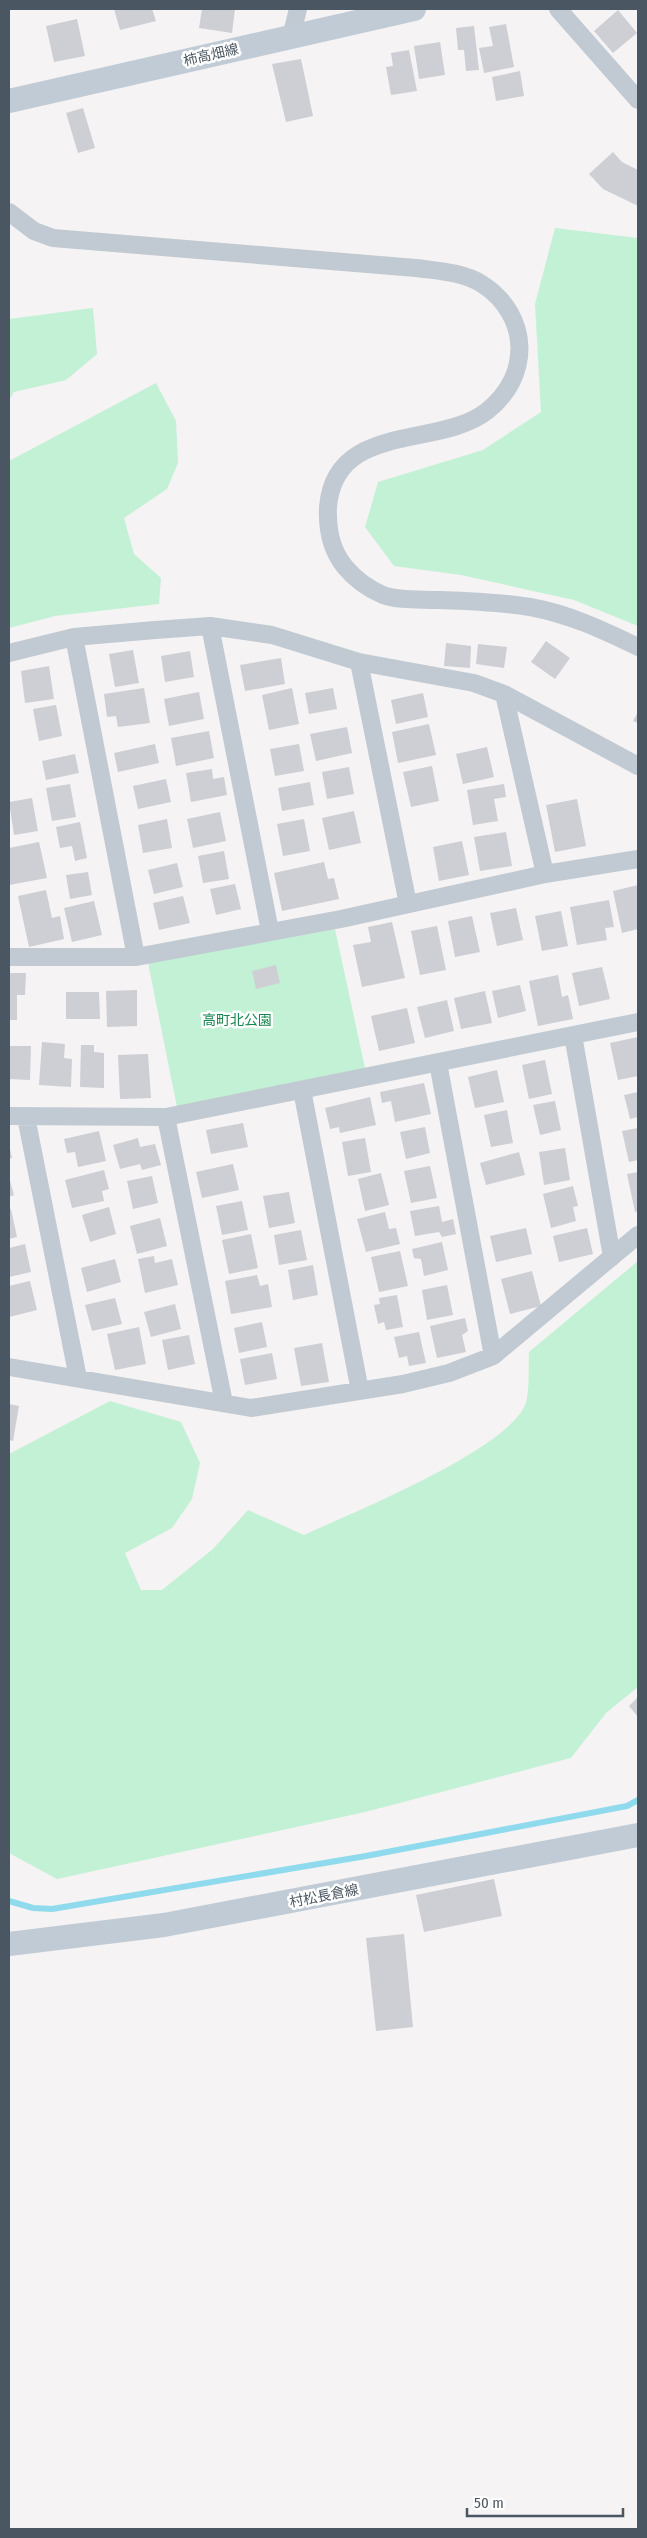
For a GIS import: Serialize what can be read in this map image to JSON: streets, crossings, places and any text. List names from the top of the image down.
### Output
{
  "streets": {
    "main road": ["柿高畑線", "村松長倉線"]
  },
  "parks": ["高町北公園"],
  "scale_bar": "50 m"
}
